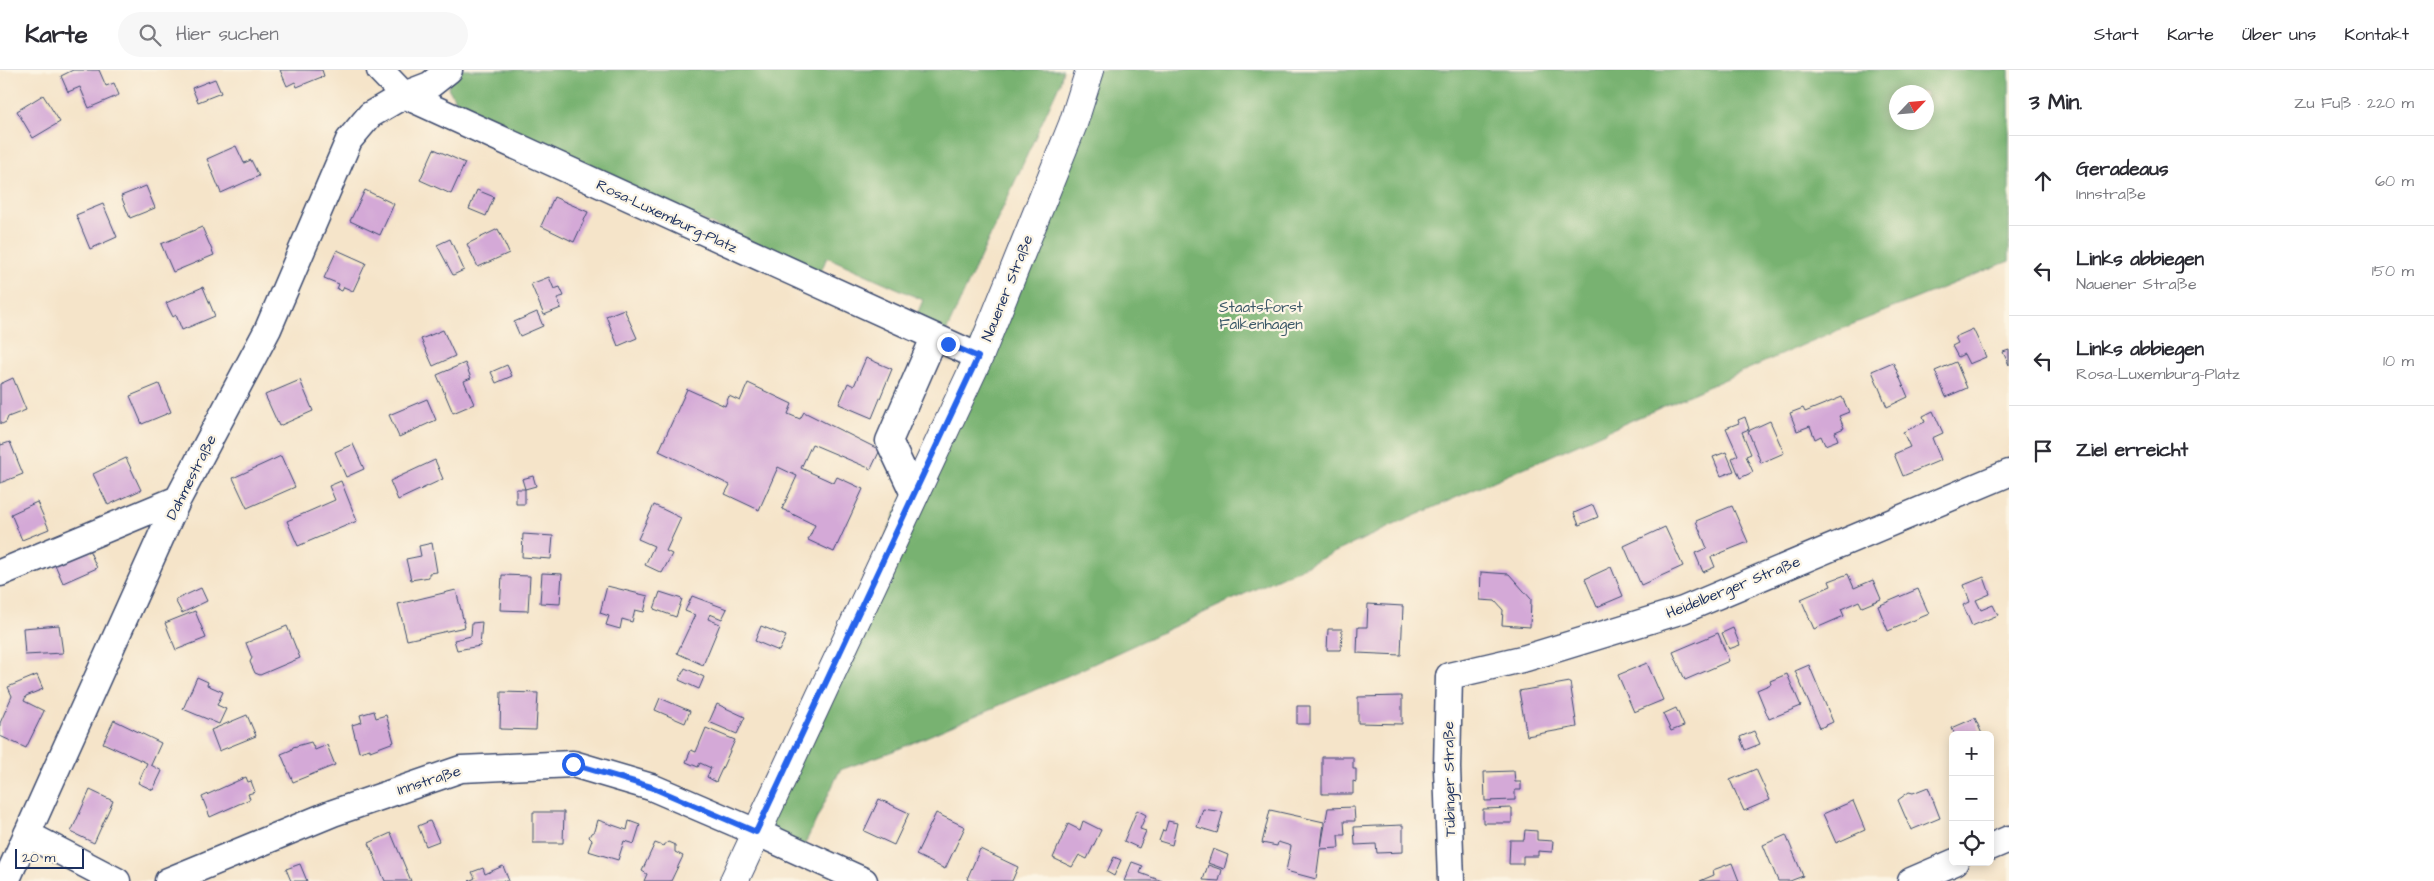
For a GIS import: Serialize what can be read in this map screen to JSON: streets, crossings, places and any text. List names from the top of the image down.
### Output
{
  "streets": {
    "main road": ["Nauener Straße"],
    "street": [
      "Rosa-Luxemburg-Platz",
      "Dahmestraße",
      "Heidelberger Straße",
      "Tübinger Straße",
      "Innstraße"
    ]
  },
  "crossings": [
    ["Rosa-Luxemburg-Platz", "Nauener Straße"],
    ["Rosa-Luxemburg-Platz", "Dahmestraße"],
    ["Nauener Straße", "Innstraße"],
    ["Heidelberger Straße", "Tübinger Straße"]
  ],
  "parks": ["Staatsforst Falkenhagen"],
  "scale_bar": "20 m",
  "north": "top right",
  "page": {
    "header": "Karte",
    "search": "Hier suchen",
    "nav": [
      "Start",
      "Karte",
      "Über uns",
      "Kontakt"
    ],
    "heading": ["3 Min.", "Zu Fuß · 220 m"],
    "list": [
      ["Geradeaus", "Innstraße", "60 m"],
      ["Links abbiegen", "Nauener Straße", "150 m"],
      ["Links abbiegen", "Rosa-Luxemburg-Platz", "10 m"],
      "Ziel erreicht"
    ],
    "map_buttons": ["+", "−"],
    "scale": "20 m"
  }
}
